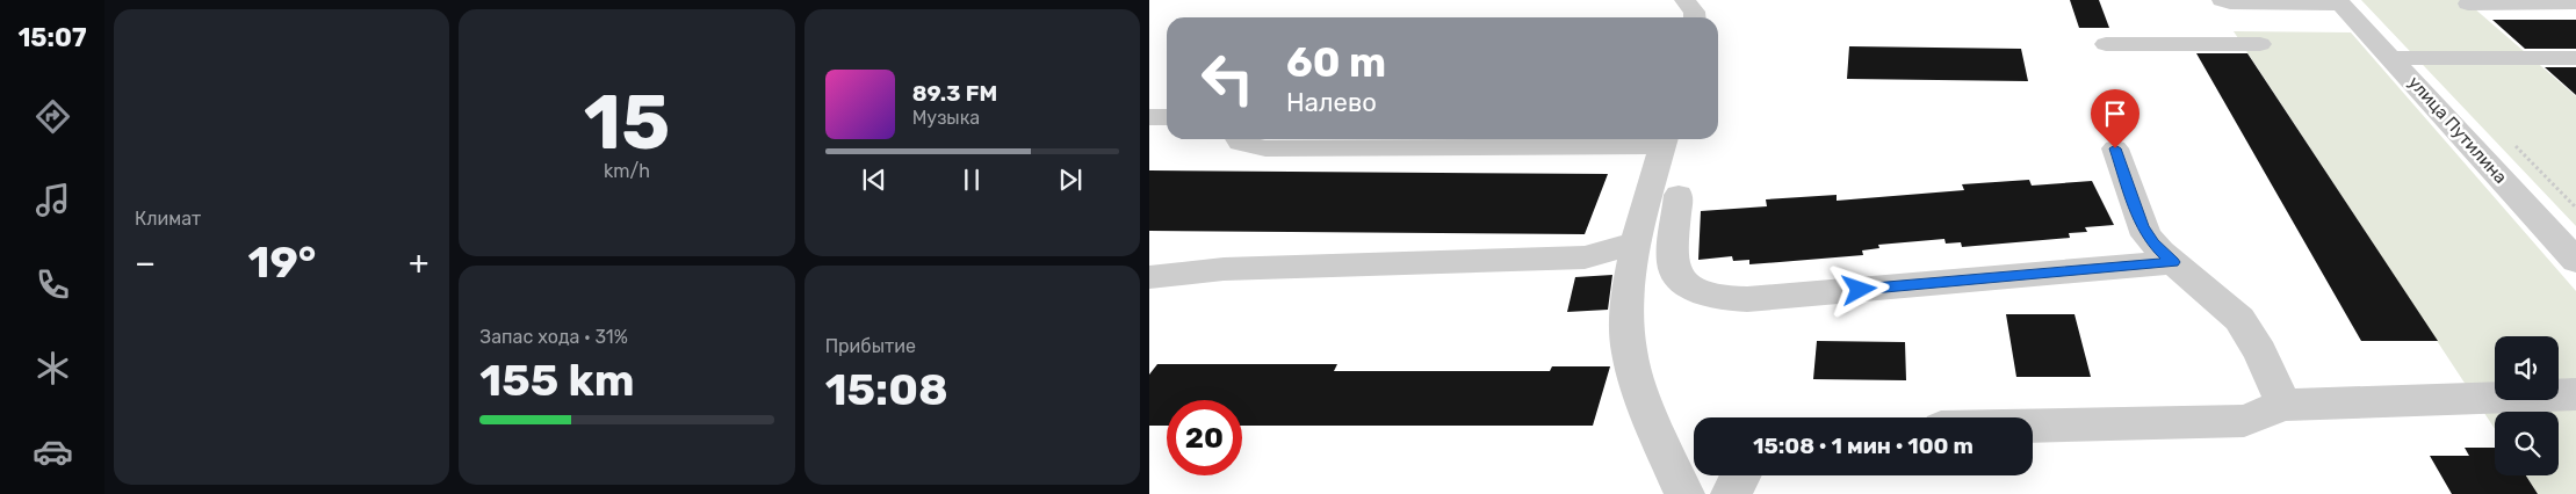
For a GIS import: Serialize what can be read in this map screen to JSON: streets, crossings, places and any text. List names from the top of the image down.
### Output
{
  "streets": {
    "street": ["улица Путилина"]
  },
  "page": {
    "tabs": "15:07",
    "tile": [
      "Климат",
      ["15", "km/h"],
      ["Запас хода · 31%", "155 km"],
      ["Прибытие", "15:08"]
    ],
    "turn": ["60 m", "Налево"],
    "song": ["89.3 FM", "Музыка"],
    "heat": ["−", "19°", "+"],
    "limit": "20",
    "trip": "15:08 · 1 мин · 100 m"
  }
}
